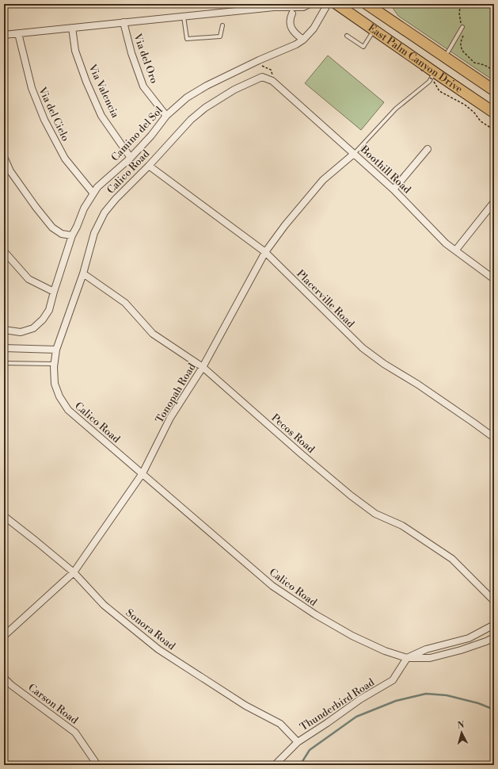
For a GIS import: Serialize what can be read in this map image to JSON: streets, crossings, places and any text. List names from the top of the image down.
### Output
{
  "streets": {
    "main road": ["East Palm Canyon Drive"],
    "street": [
      "Via del Oro",
      "Via Valencia",
      "Via del Cielo",
      "Camino del Sol",
      "Boothill Road",
      "Calico Road",
      "Placerville Road",
      "Tonopah Road",
      "Pecos Road",
      "Sonora Road",
      "Carson Road",
      "Thunderbird Road"
    ]
  },
  "crossings": [
    ["Via del Oro", "Camino del Sol"],
    ["Via Valencia", "Camino del Sol"],
    ["Via del Cielo", "Camino del Sol"],
    ["Boothill Road", "Calico Road"],
    ["Boothill Road", "Tonopah Road"],
    ["Calico Road", "Placerville Road"],
    ["Calico Road", "Tonopah Road"],
    ["Calico Road", "Pecos Road"],
    ["Calico Road", "Thunderbird Road"],
    ["Placerville Road", "Tonopah Road"],
    ["Tonopah Road", "Pecos Road"],
    ["Tonopah Road", "Sonora Road"],
    ["Sonora Road", "Thunderbird Road"]
  ],
  "north": "top"
}
